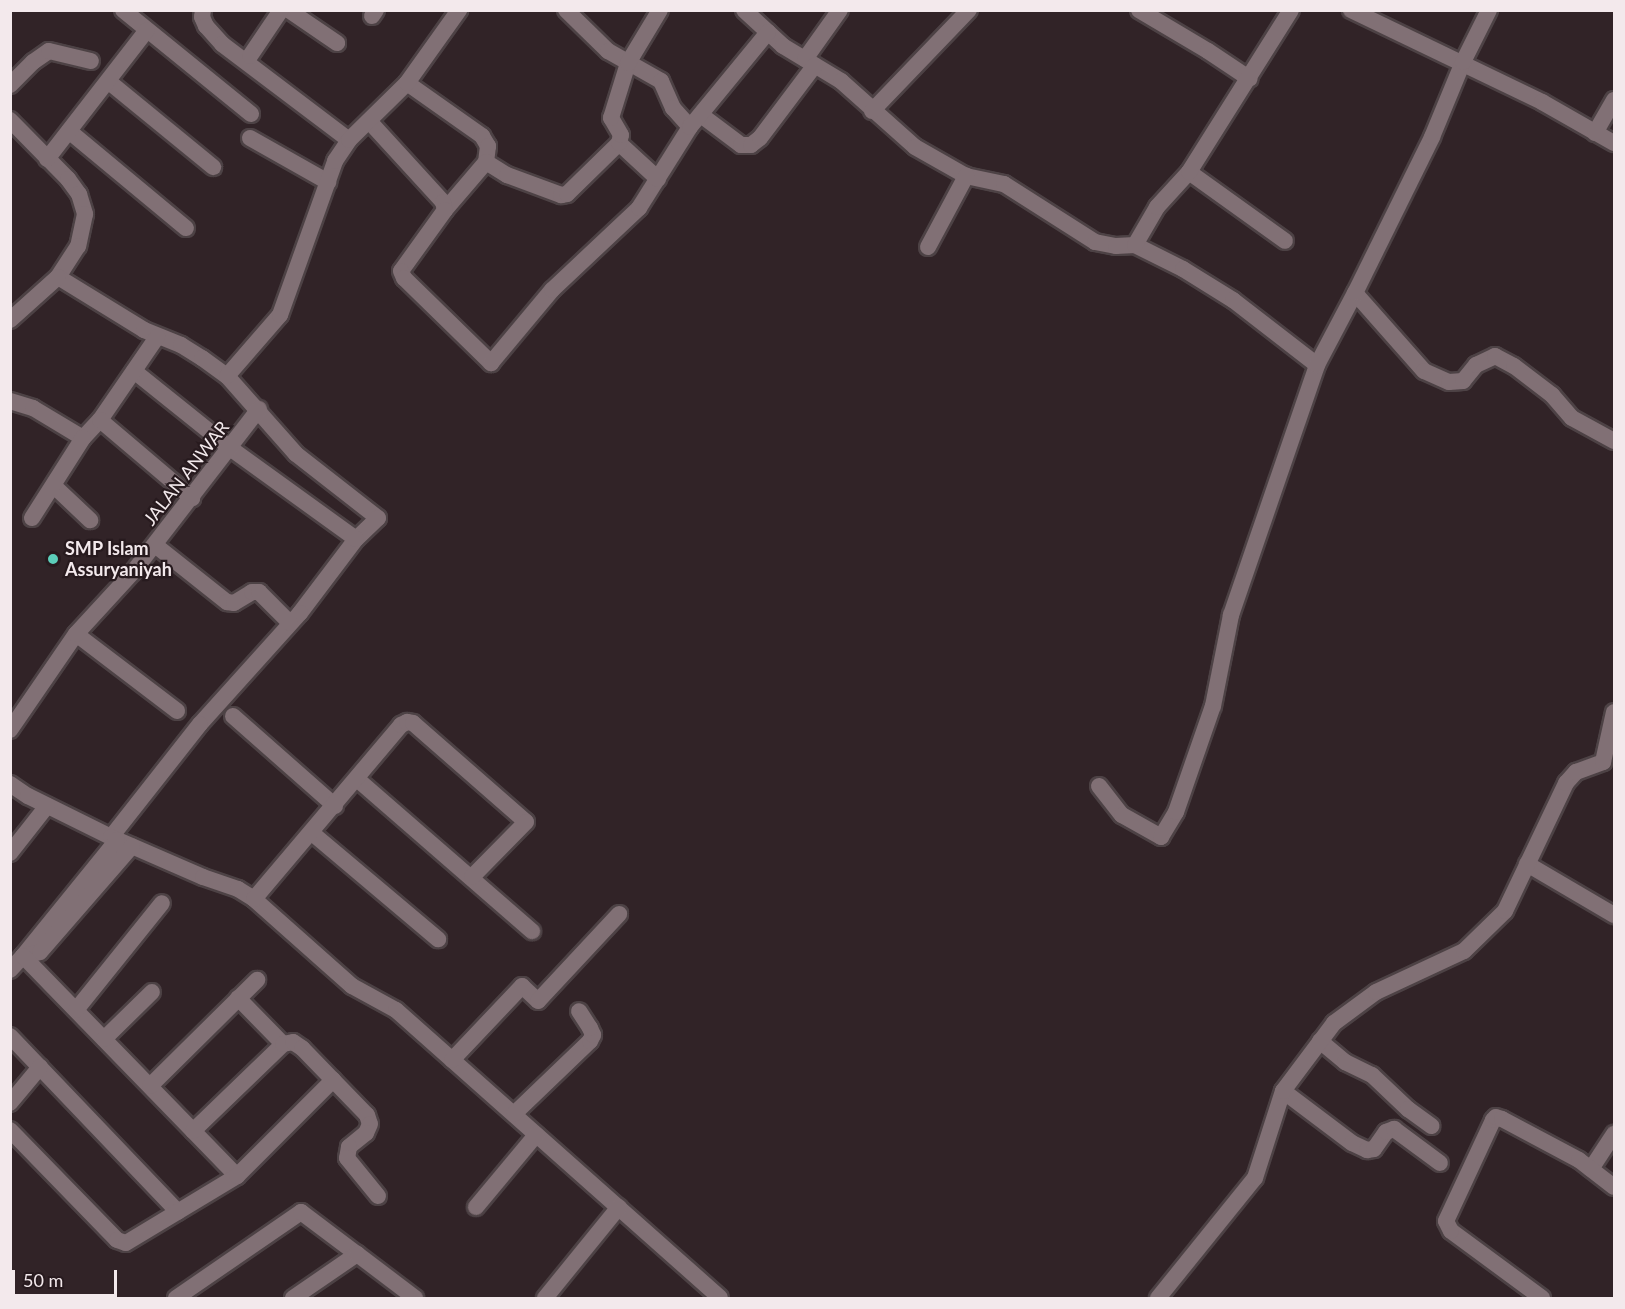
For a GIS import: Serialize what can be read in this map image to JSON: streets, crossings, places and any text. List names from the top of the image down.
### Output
{
  "streets": {
    "street": ["JALAN ANWAR"]
  },
  "places": ["SMP Islam Assuryaniyah"],
  "scale_bar": "50 m"
}
